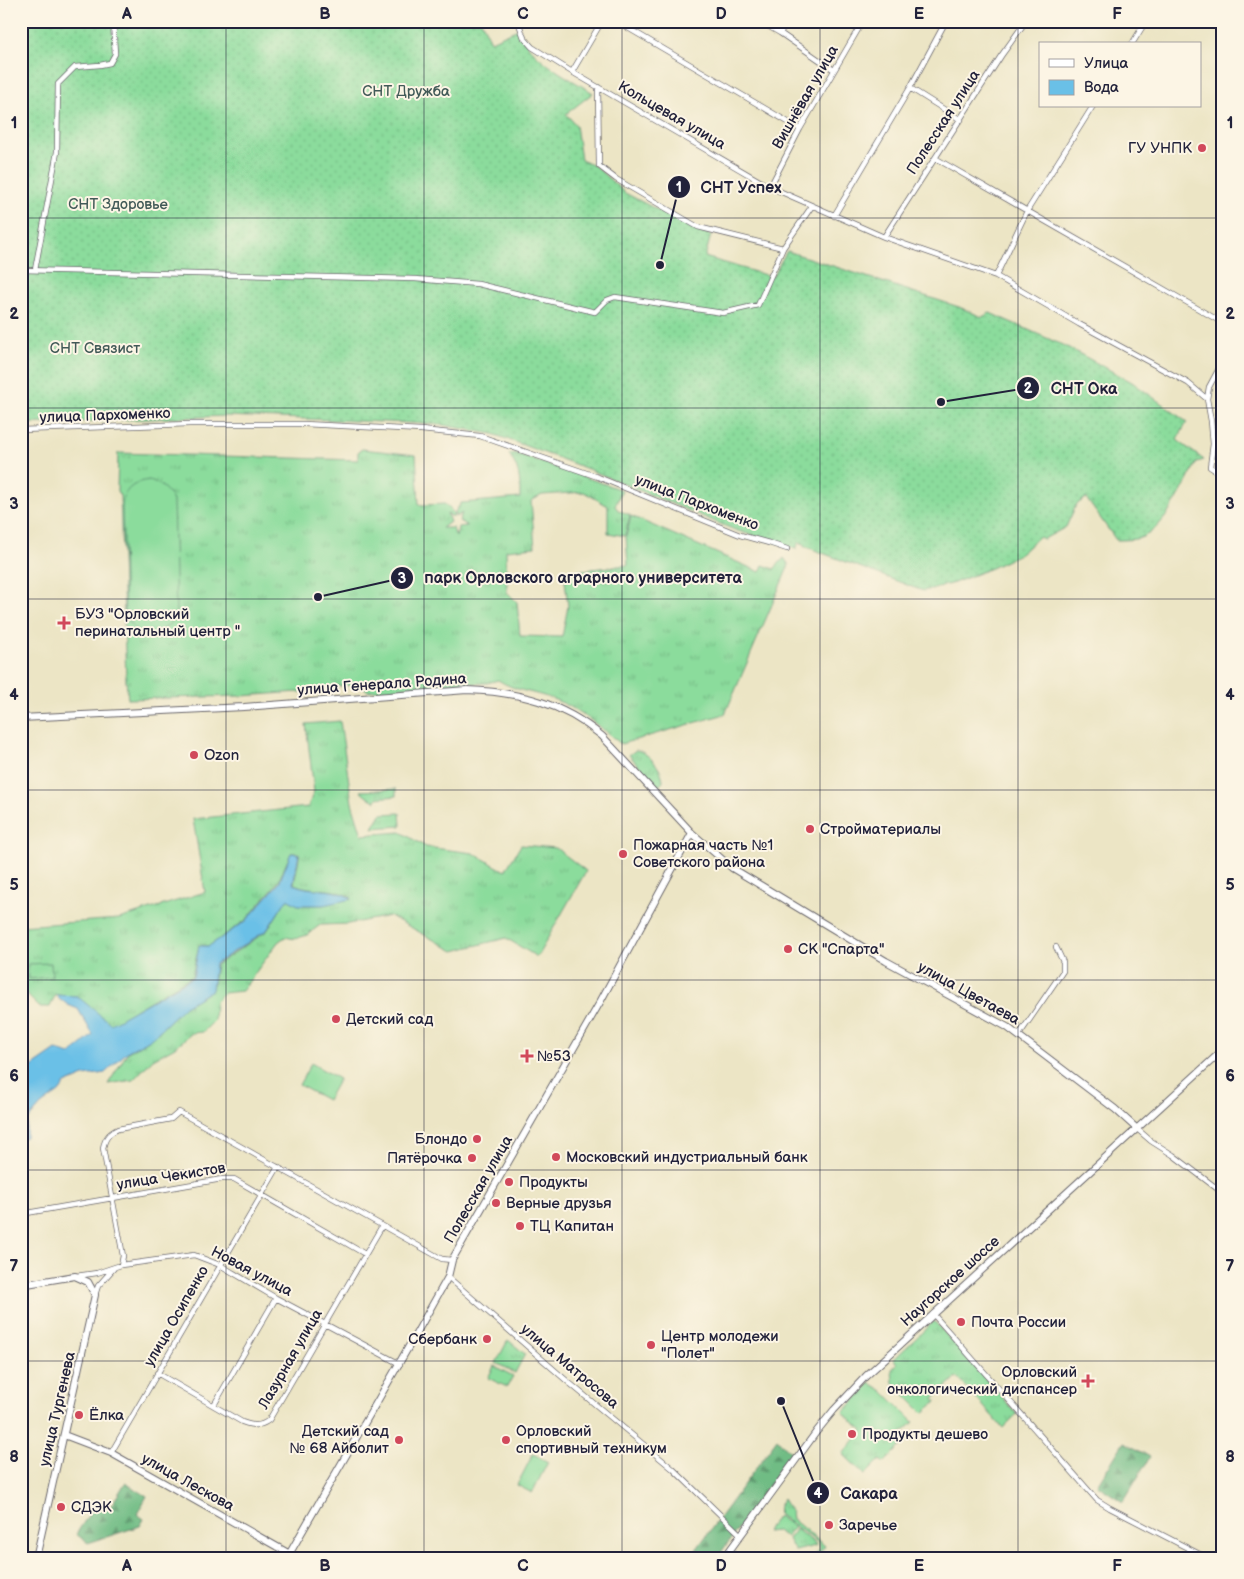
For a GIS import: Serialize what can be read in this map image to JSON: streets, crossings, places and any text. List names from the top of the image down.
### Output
{
  "streets": {
    "main road": [
      "Полесская улица",
      "улица Генерала Родина",
      "улица Цветаева",
      "Новая улица",
      "Наугорское шоссе",
      "улица Тургенева",
      "улица Лескова"
    ],
    "street": [
      "Вишнёвая улица",
      "Кольцевая улица",
      "улица Пархоменко",
      "улица Чекистов",
      "улица Осипенко",
      "Лазурная улица",
      "улица Матросова"
    ]
  },
  "crossings": [
    ["Вишнёвая улица", "Кольцевая улица"],
    ["Кольцевая улица", "Полесская улица"],
    ["Полесская улица", "улица Генерала Родина"],
    ["Полесская улица", "улица Цветаева"],
    ["Полесская улица", "Новая улица"],
    ["Полесская улица", "улица Матросова"],
    ["Полесская улица", "улица Лескова"],
    ["улица Генерала Родина", "улица Цветаева"],
    ["улица Цветаева", "Наугорское шоссе"],
    ["улица Чекистов", "улица Осипенко"],
    ["улица Чекистов", "Лазурная улица"],
    ["Новая улица", "улица Осипенко"],
    ["Новая улица", "Лазурная улица"],
    ["Наугорское шоссе", "улица Матросова"],
    ["улица Осипенко", "Лазурная улица"],
    ["улица Осипенко", "улица Лескова"],
    ["улица Тургенева", "улица Лескова"]
  ],
  "parks": ["СНТ Дружба", "СНТ Здоровье", "СНТ Связист"],
  "places": {
    "other": [
      "ГУ УНПК",
      "СНТ Успех",
      "СНТ Ока",
      "парк Орловского аграрного университета",
      "Ozon",
      "Стройматериалы",
      "Пожарная часть №1 Советского района",
      "СК \"Спарта\"",
      "Детский сад",
      "Блондо",
      "Московский индустриальный банк",
      "Пятёрочка",
      "Продукты",
      "Верные друзья",
      "ТЦ Капитан",
      "Почта России",
      "Сбербанк",
      "Центр молодежи \"Полет\"",
      "Сакара",
      "Ёлка",
      "Продукты дешево",
      "Детский сад № 68 Айболит",
      "Орловский спортивный техникум",
      "СДЭК",
      "Заречье"
    ],
    "health": ["БУЗ \"Орловский перинатальный центр \"", "№53", "Орловский онкологический диспансер"]
  },
  "legend": ["Улица", "Вода"],
  "grid": {
    "columns": [
      "A",
      "B",
      "C",
      "D",
      "E",
      "F"
    ],
    "rows": [
      "1",
      "2",
      "3",
      "4",
      "5",
      "6",
      "7",
      "8"
    ]
  }
}
